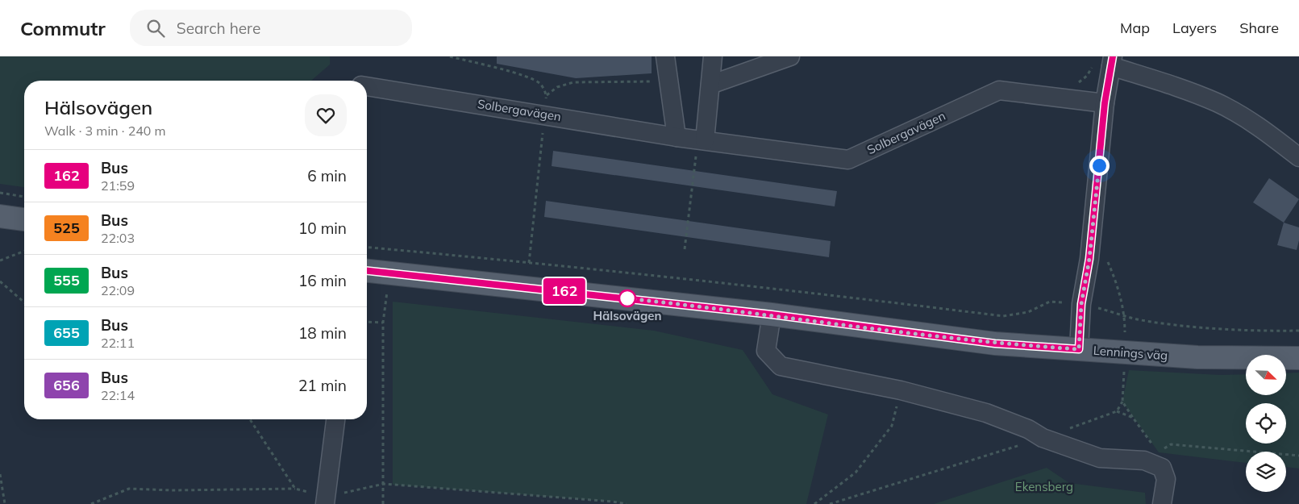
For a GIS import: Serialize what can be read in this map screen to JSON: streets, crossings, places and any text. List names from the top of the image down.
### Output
{
  "streets": {
    "main road": ["Lennings väg"],
    "street": ["Solbergavägen"]
  },
  "parks": ["Ekensberg"],
  "places": ["Hälsovägen"],
  "lines": ["bus line 162"],
  "north": "bottom right",
  "page": {
    "header": "Commutr",
    "search": "Search here",
    "nav": ["Map", "Layers", "Share"],
    "on_map": "162",
    "heading": ["Hälsovägen", "Walk · 3 min · 240 m"],
    "list": [
      {
        "mark": "162",
        "name": "Bus",
        "note": "21:59",
        "value": "6 min"
      },
      {
        "mark": "525",
        "name": "Bus",
        "note": "22:03",
        "value": "10 min"
      },
      {
        "mark": "555",
        "name": "Bus",
        "note": "22:09",
        "value": "16 min"
      },
      {
        "mark": "655",
        "name": "Bus",
        "note": "22:11",
        "value": "18 min"
      },
      {
        "mark": "656",
        "name": "Bus",
        "note": "22:14",
        "value": "21 min"
      }
    ]
  }
}
